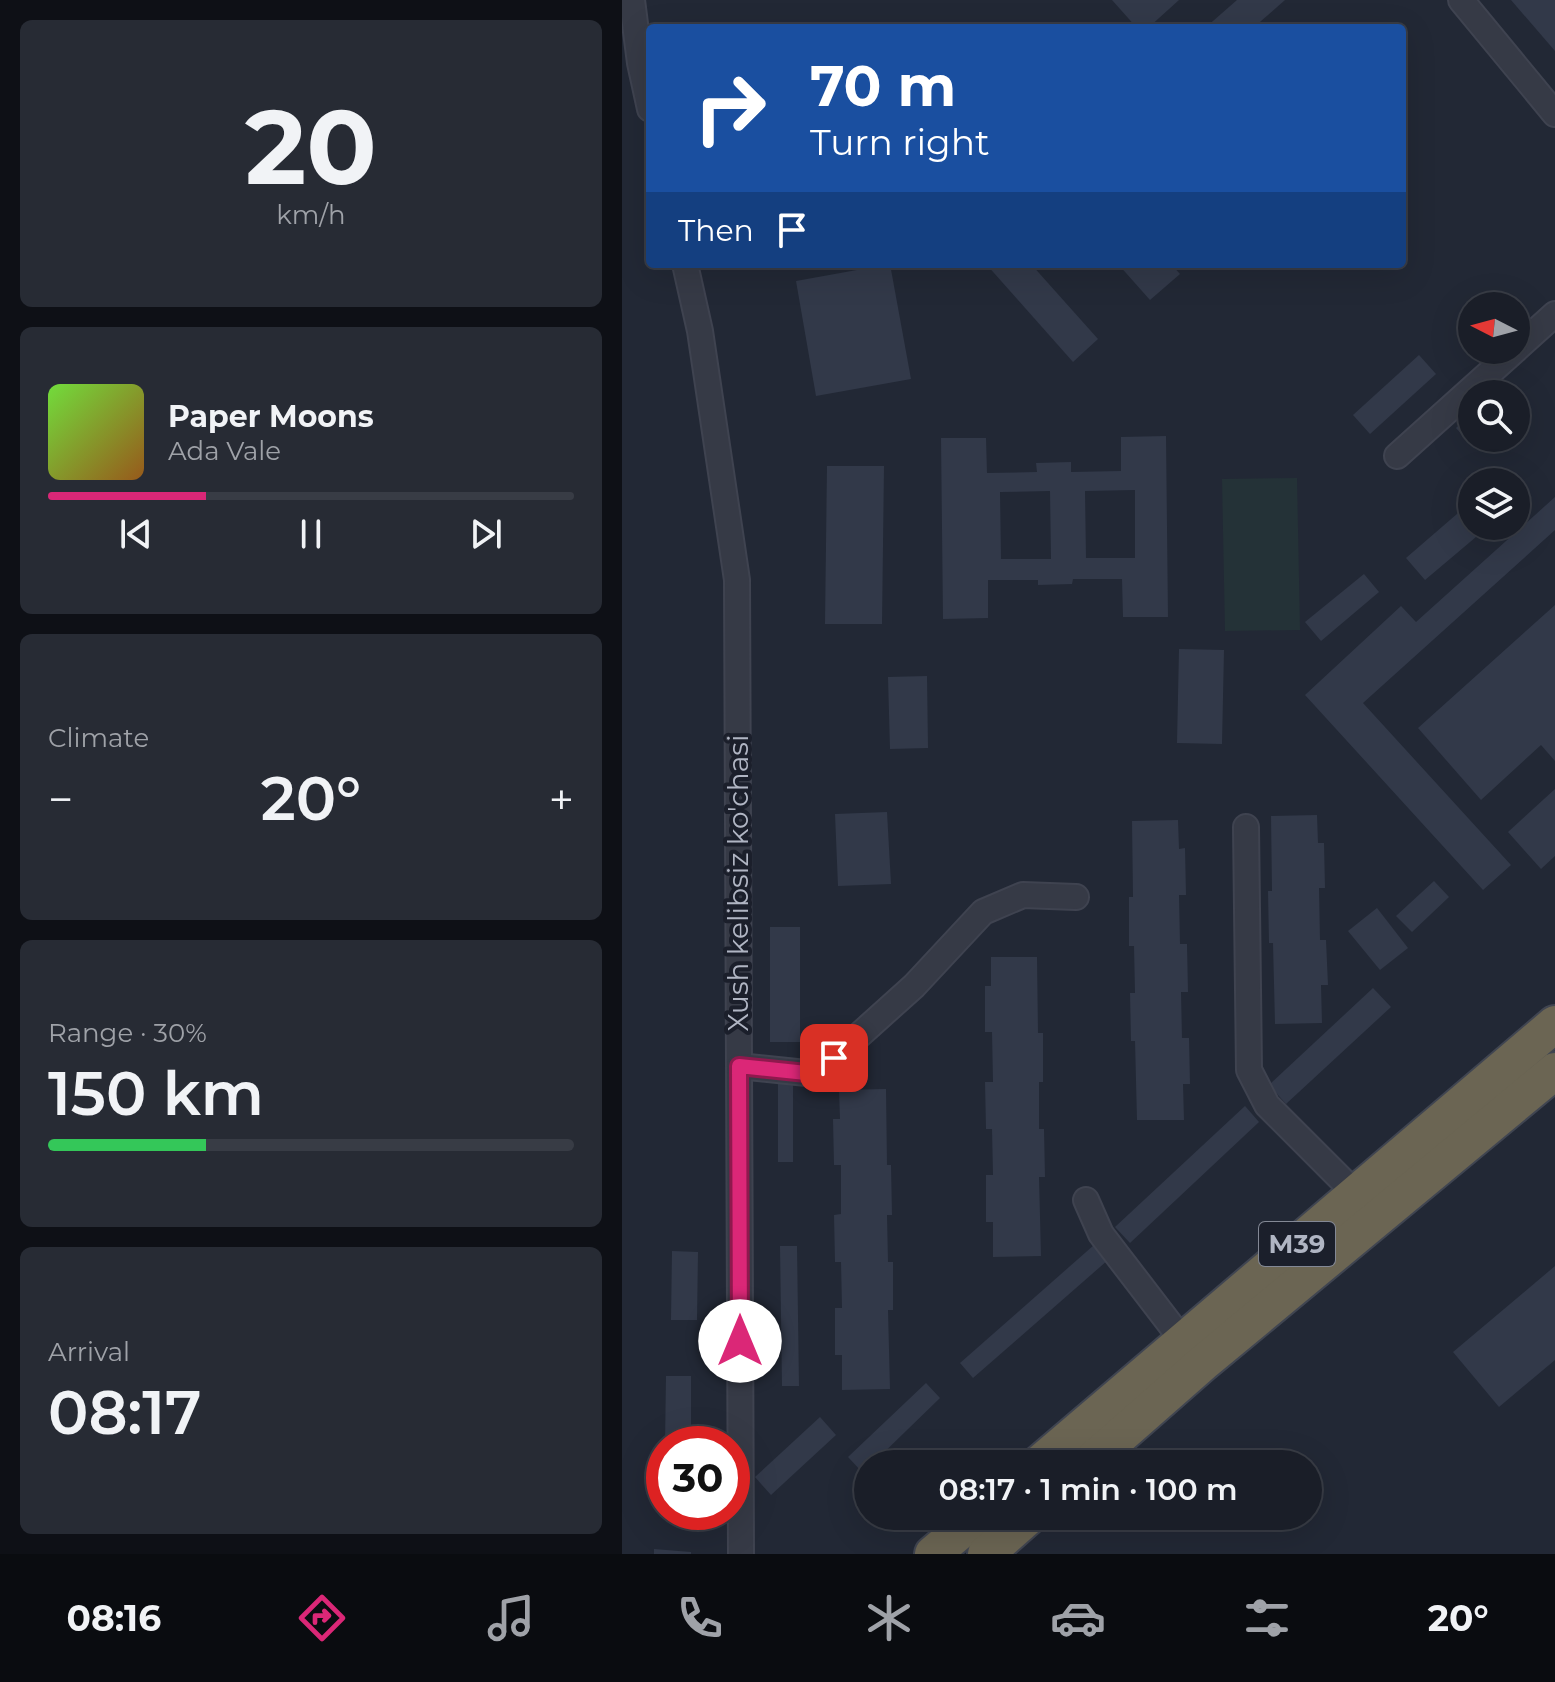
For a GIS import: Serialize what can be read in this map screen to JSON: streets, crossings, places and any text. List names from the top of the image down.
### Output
{
  "streets": {
    "highway": ["M39"],
    "street": ["Xush kelibsiz ko'chasi"]
  },
  "north": "left",
  "page": {
    "tile": [
      ["20", "km/h"],
      "Climate",
      ["Range · 30%", "150 km"],
      ["Arrival", "08:17"]
    ],
    "turn": ["70 m", "Turn right"],
    "then": "Then",
    "song": ["Paper Moons", "Ada Vale"],
    "heat": ["−", "20°", "+"],
    "limit": "30",
    "trip": "08:17 · 1 min · 100 m",
    "tabs": ["08:16", "20°"]
  }
}
